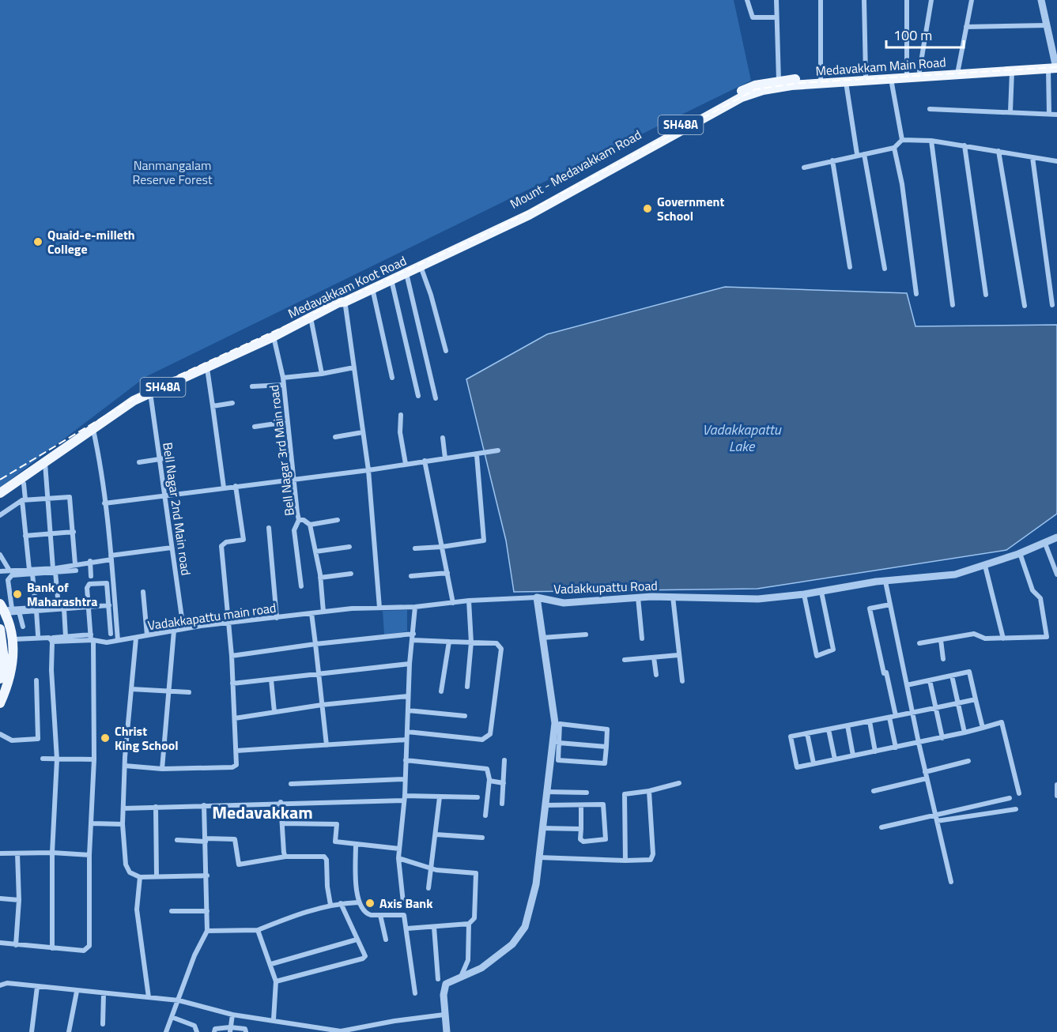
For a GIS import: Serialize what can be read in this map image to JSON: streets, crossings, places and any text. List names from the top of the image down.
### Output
{
  "streets": {
    "main road": [
      "Medavakkam Main Road",
      "SH48A",
      "Mount - Medavakkam Road",
      "Medavakkam Koot Road"
    ],
    "street": [
      "Bell Nagar 3rd Main road",
      "Bell Nagar 2nd Main road",
      "Vadakkupattu Road",
      "Vadakkapattu main road"
    ]
  },
  "crossings": [
    ["Medavakkam Main Road", "Mount - Medavakkam Road"],
    ["Medavakkam Main Road", "Medavakkam Koot Road"],
    ["Mount - Medavakkam Road", "Medavakkam Koot Road"],
    ["Medavakkam Koot Road", "Bell Nagar 3rd Main road"],
    ["Medavakkam Koot Road", "Bell Nagar 2nd Main road"],
    ["Bell Nagar 3rd Main road", "Vadakkapattu main road"],
    ["Bell Nagar 2nd Main road", "Vadakkapattu main road"],
    ["Vadakkupattu Road", "Vadakkapattu main road"]
  ],
  "districts": ["Medavakkam"],
  "water": ["Vadakkapattu Lake"],
  "parks": ["Nanmangalam Reserve Forest"],
  "places": [
    "Government School",
    "Quaid-e-milleth College",
    "Bank of Maharashtra",
    "Christ King School",
    "Axis Bank"
  ],
  "scale_bar": "100 m"
}
